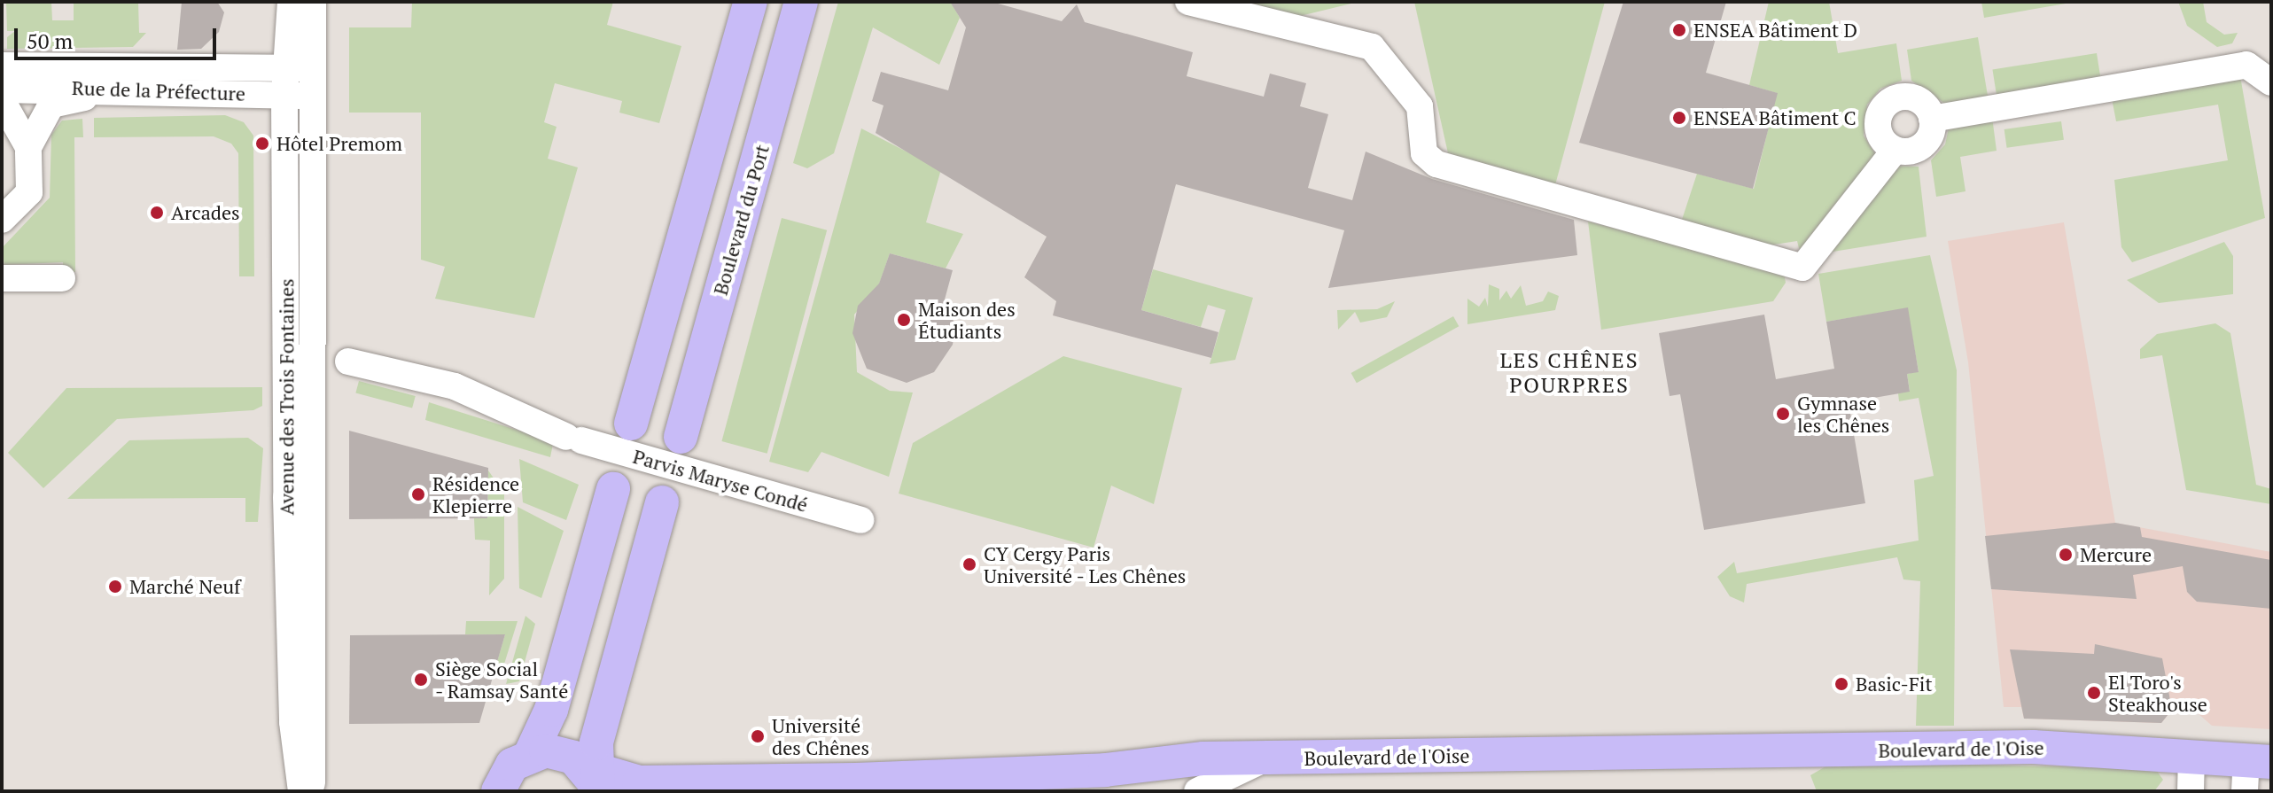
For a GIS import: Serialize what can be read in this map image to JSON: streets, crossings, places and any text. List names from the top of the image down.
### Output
{
  "streets": {
    "main road": ["Boulevard du Port", "Boulevard de l'Oise"],
    "street": ["Rue de la Préfecture", "Avenue des Trois Fontaines", "Parvis Maryse Condé"]
  },
  "crossings": [
    ["Rue de la Préfecture", "Avenue des Trois Fontaines"]
  ],
  "districts": ["LES CHÊNES POURPRES"],
  "places": [
    "ENSEA Bâtiment D",
    "ENSEA Bâtiment C",
    "Hôtel Premom",
    "Arcades",
    "Maison des Étudiants",
    "Gymnase les Chênes",
    "Résidence Klepierre",
    "Mercure",
    "CY Cergy Paris Université - Les Chênes",
    "Marché Neuf",
    "Siège Social - Ramsay Santé",
    "Basic-Fit",
    "El Toro's Steakhouse",
    "Université des Chênes"
  ],
  "scale_bar": "50 m"
}
